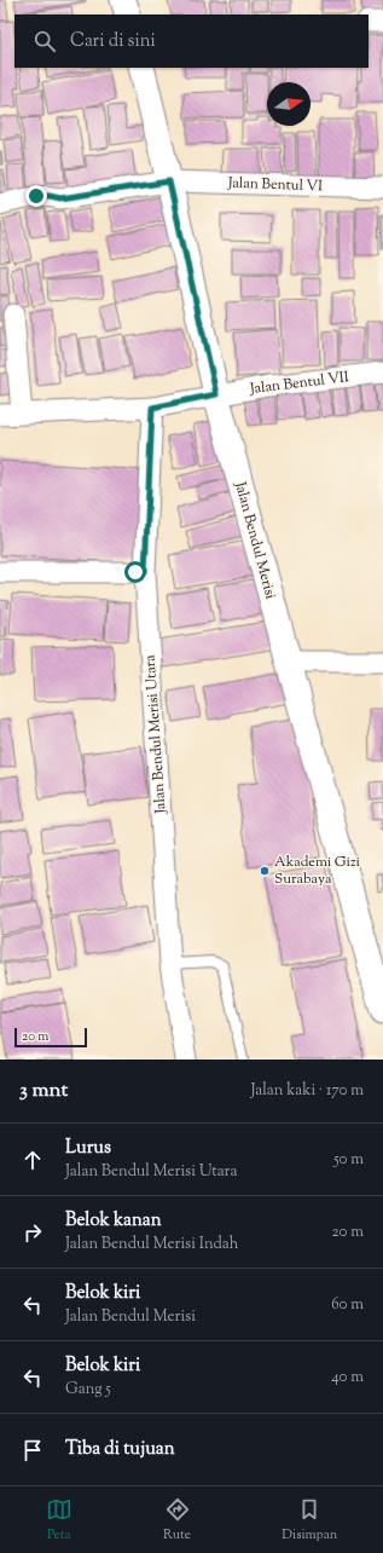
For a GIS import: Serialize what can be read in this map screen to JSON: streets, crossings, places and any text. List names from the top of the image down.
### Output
{
  "streets": {
    "street": [
      "Jalan Bentul VI",
      "Jalan Bentul VII",
      "Jalan Bendul Merisi",
      "Jalan Bendul Merisi Utara"
    ]
  },
  "crossings": [
    ["Jalan Bentul VI", "Jalan Bendul Merisi"],
    ["Jalan Bentul VII", "Jalan Bendul Merisi"],
    ["Jalan Bentul VII", "Jalan Bendul Merisi Utara"]
  ],
  "places": ["Akademi Gizi Surabaya"],
  "scale_bar": "20 m",
  "north": "right",
  "page": {
    "search": "Cari di sini",
    "scale": "20 m",
    "heading": ["3 mnt", "Jalan kaki · 170 m"],
    "list": [
      ["Lurus", "Jalan Bendul Merisi Utara", "50 m"],
      ["Belok kanan", "Jalan Bendul Merisi Indah", "20 m"],
      ["Belok kiri", "Jalan Bendul Merisi", "60 m"],
      ["Belok kiri", "Gang 5", "40 m"],
      "Tiba di tujuan"
    ],
    "nav": ["Peta", "Rute", "Disimpan"]
  }
}
